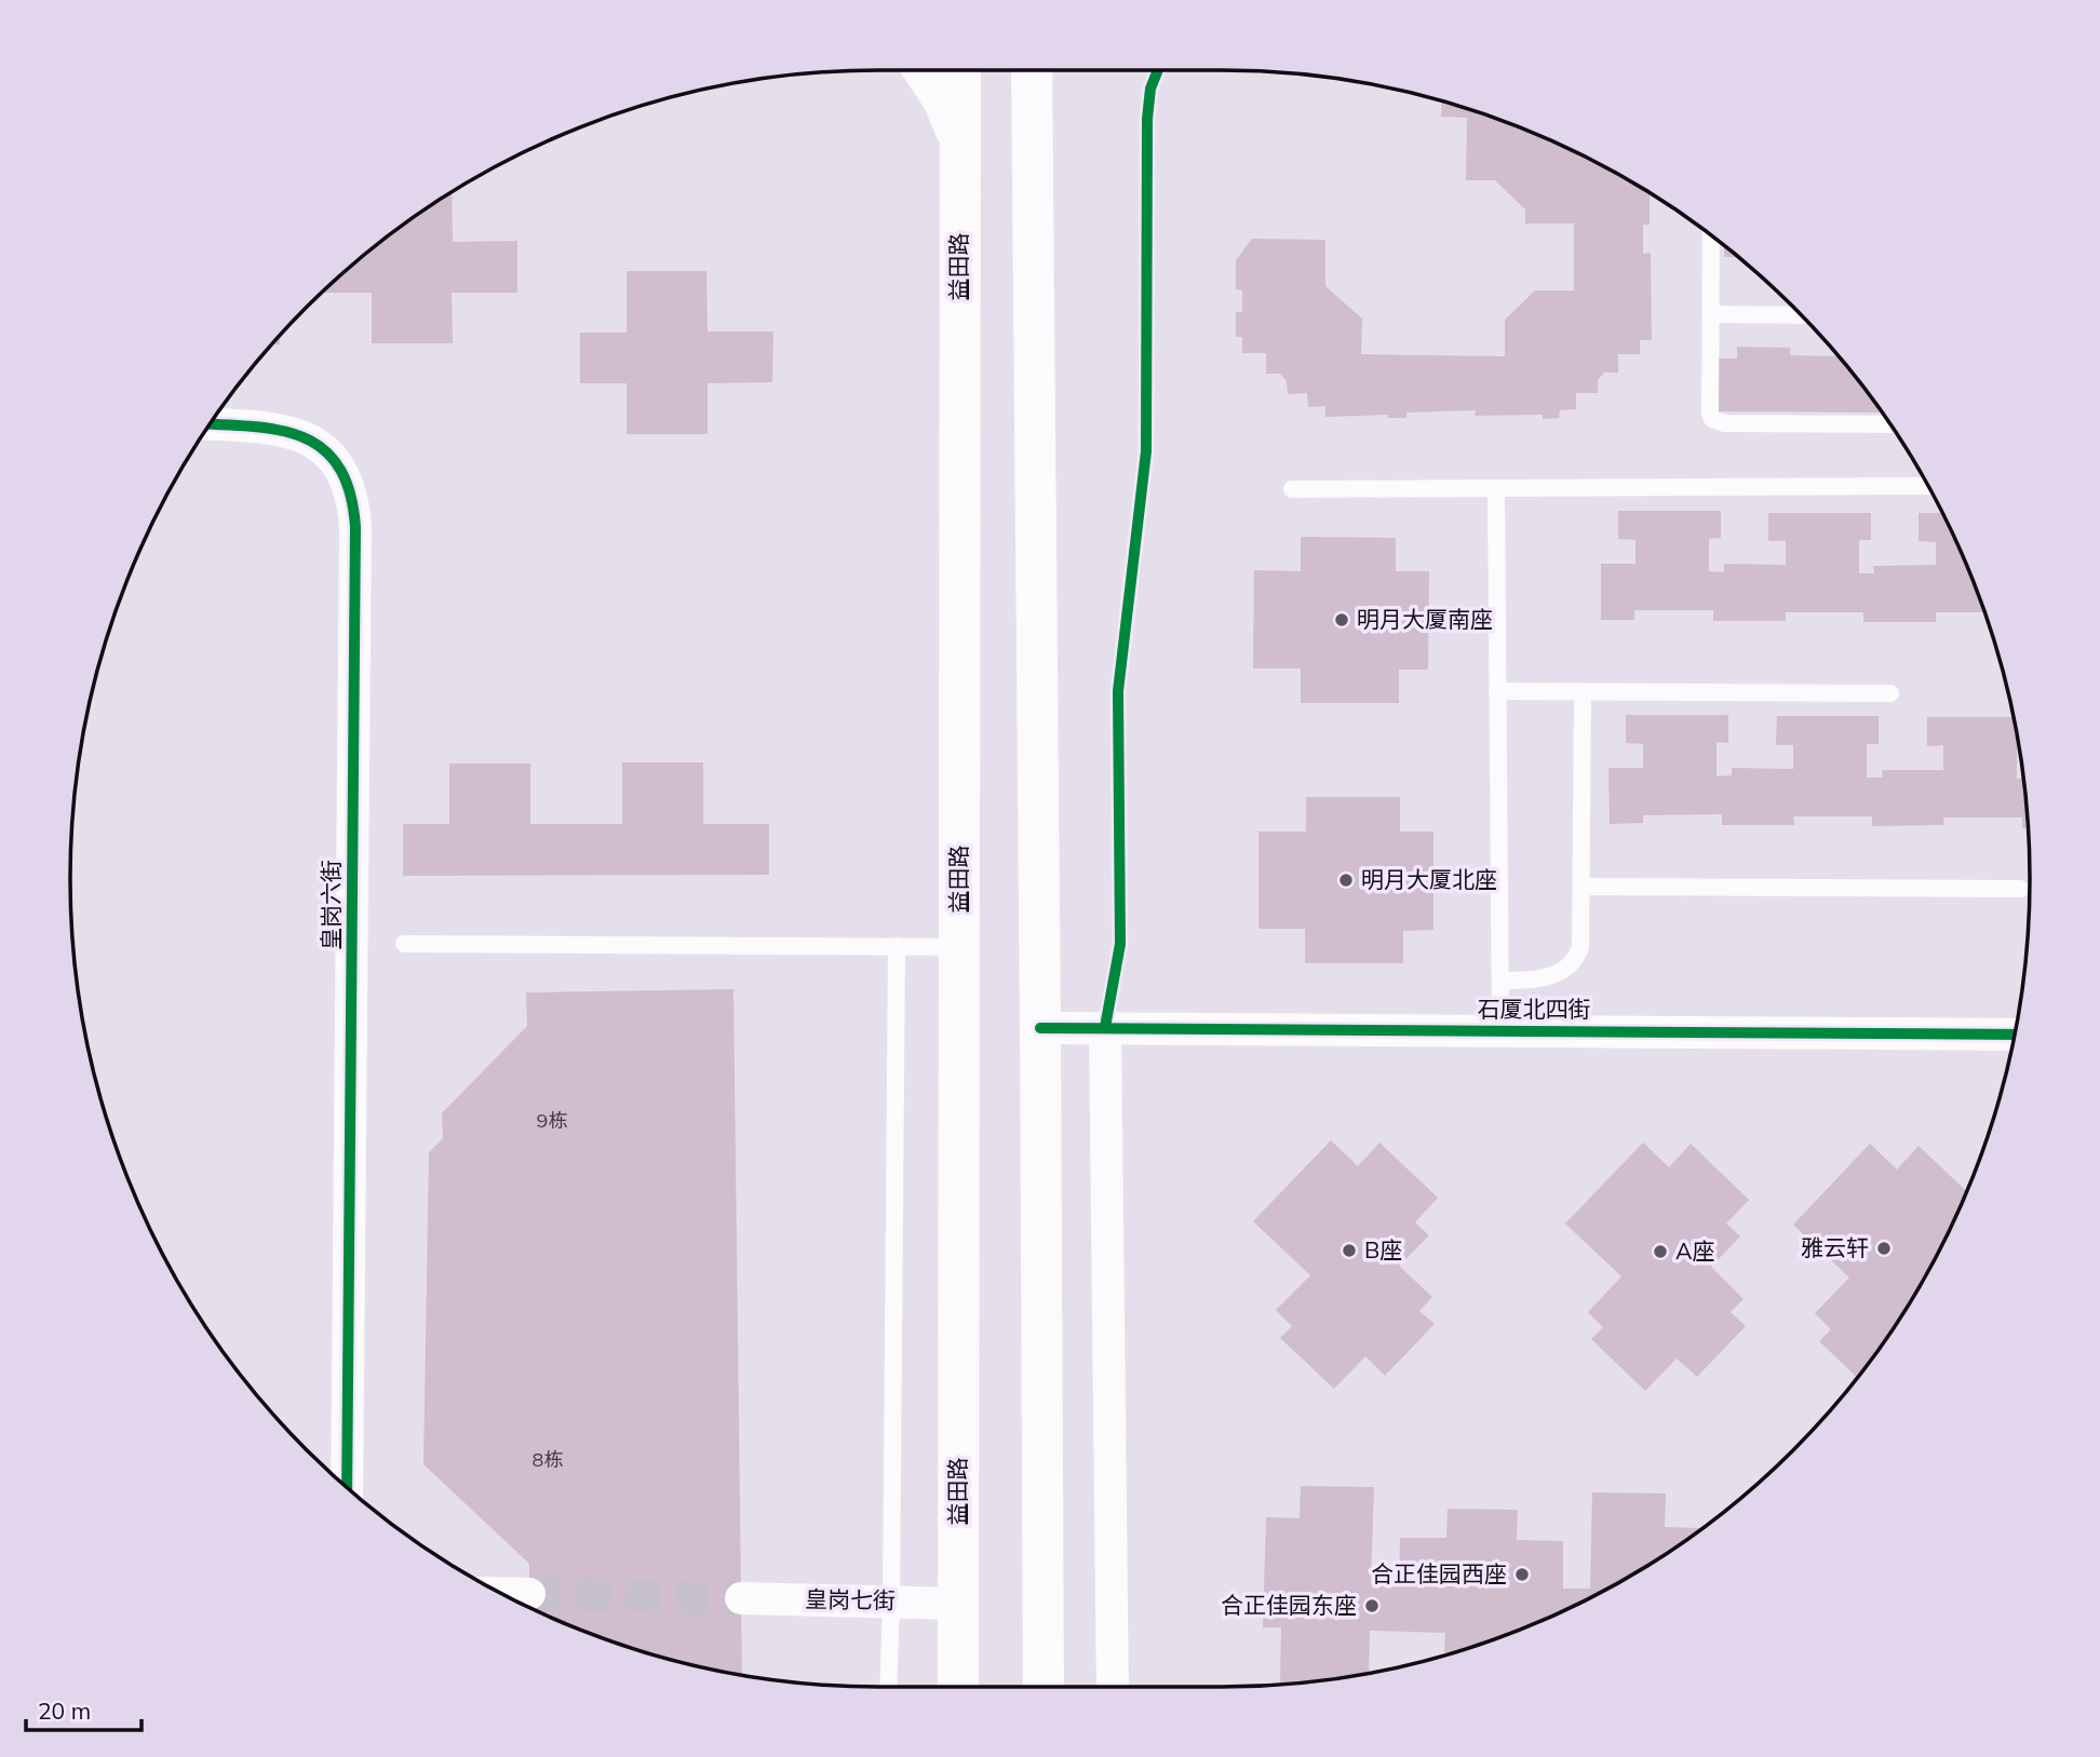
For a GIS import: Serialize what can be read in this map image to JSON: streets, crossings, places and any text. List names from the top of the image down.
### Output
{
  "streets": {
    "main road": ["益田路"],
    "street": ["皇岗六街", "石厦北四街", "皇岗七街"]
  },
  "crossings": [
    ["益田路", "皇岗七街"]
  ],
  "places": [
    "明月大厦南座",
    "明月大厦北座",
    "雅云轩",
    "B座",
    "A座",
    "合正佳园西座",
    "合正佳园东座"
  ],
  "house_numbers": ["9栋", "8栋"],
  "scale_bar": "20 m"
}
